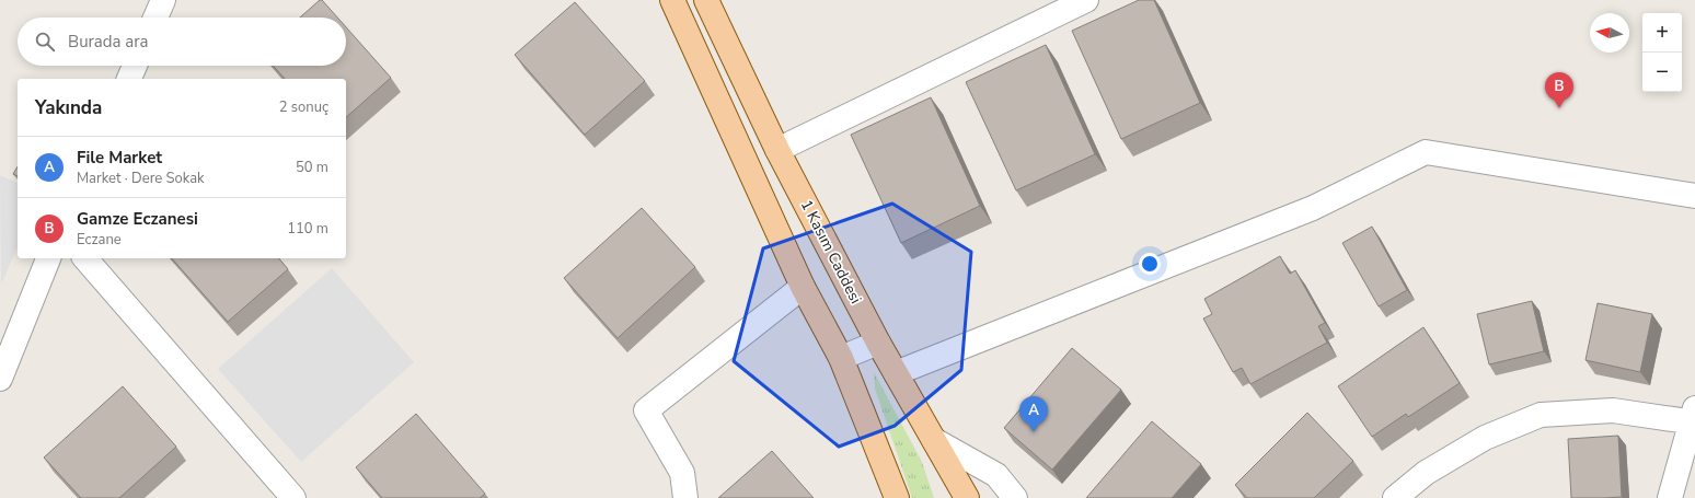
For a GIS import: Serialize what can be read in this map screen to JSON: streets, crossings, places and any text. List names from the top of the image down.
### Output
{
  "streets": {
    "main road": ["1 Kasım Caddesi"]
  },
  "north": "left",
  "page": {
    "map_buttons": ["+", "−"],
    "search": "Burada ara",
    "pins": ["B", "A"],
    "heading": ["Yakında", "2 sonuç"],
    "list": [
      {
        "mark": "A",
        "name": "File Market",
        "note": "Market · Dere Sokak",
        "value": "50 m"
      },
      {
        "mark": "B",
        "name": "Gamze Eczanesi",
        "note": "Eczane",
        "value": "110 m"
      }
    ]
  }
}
